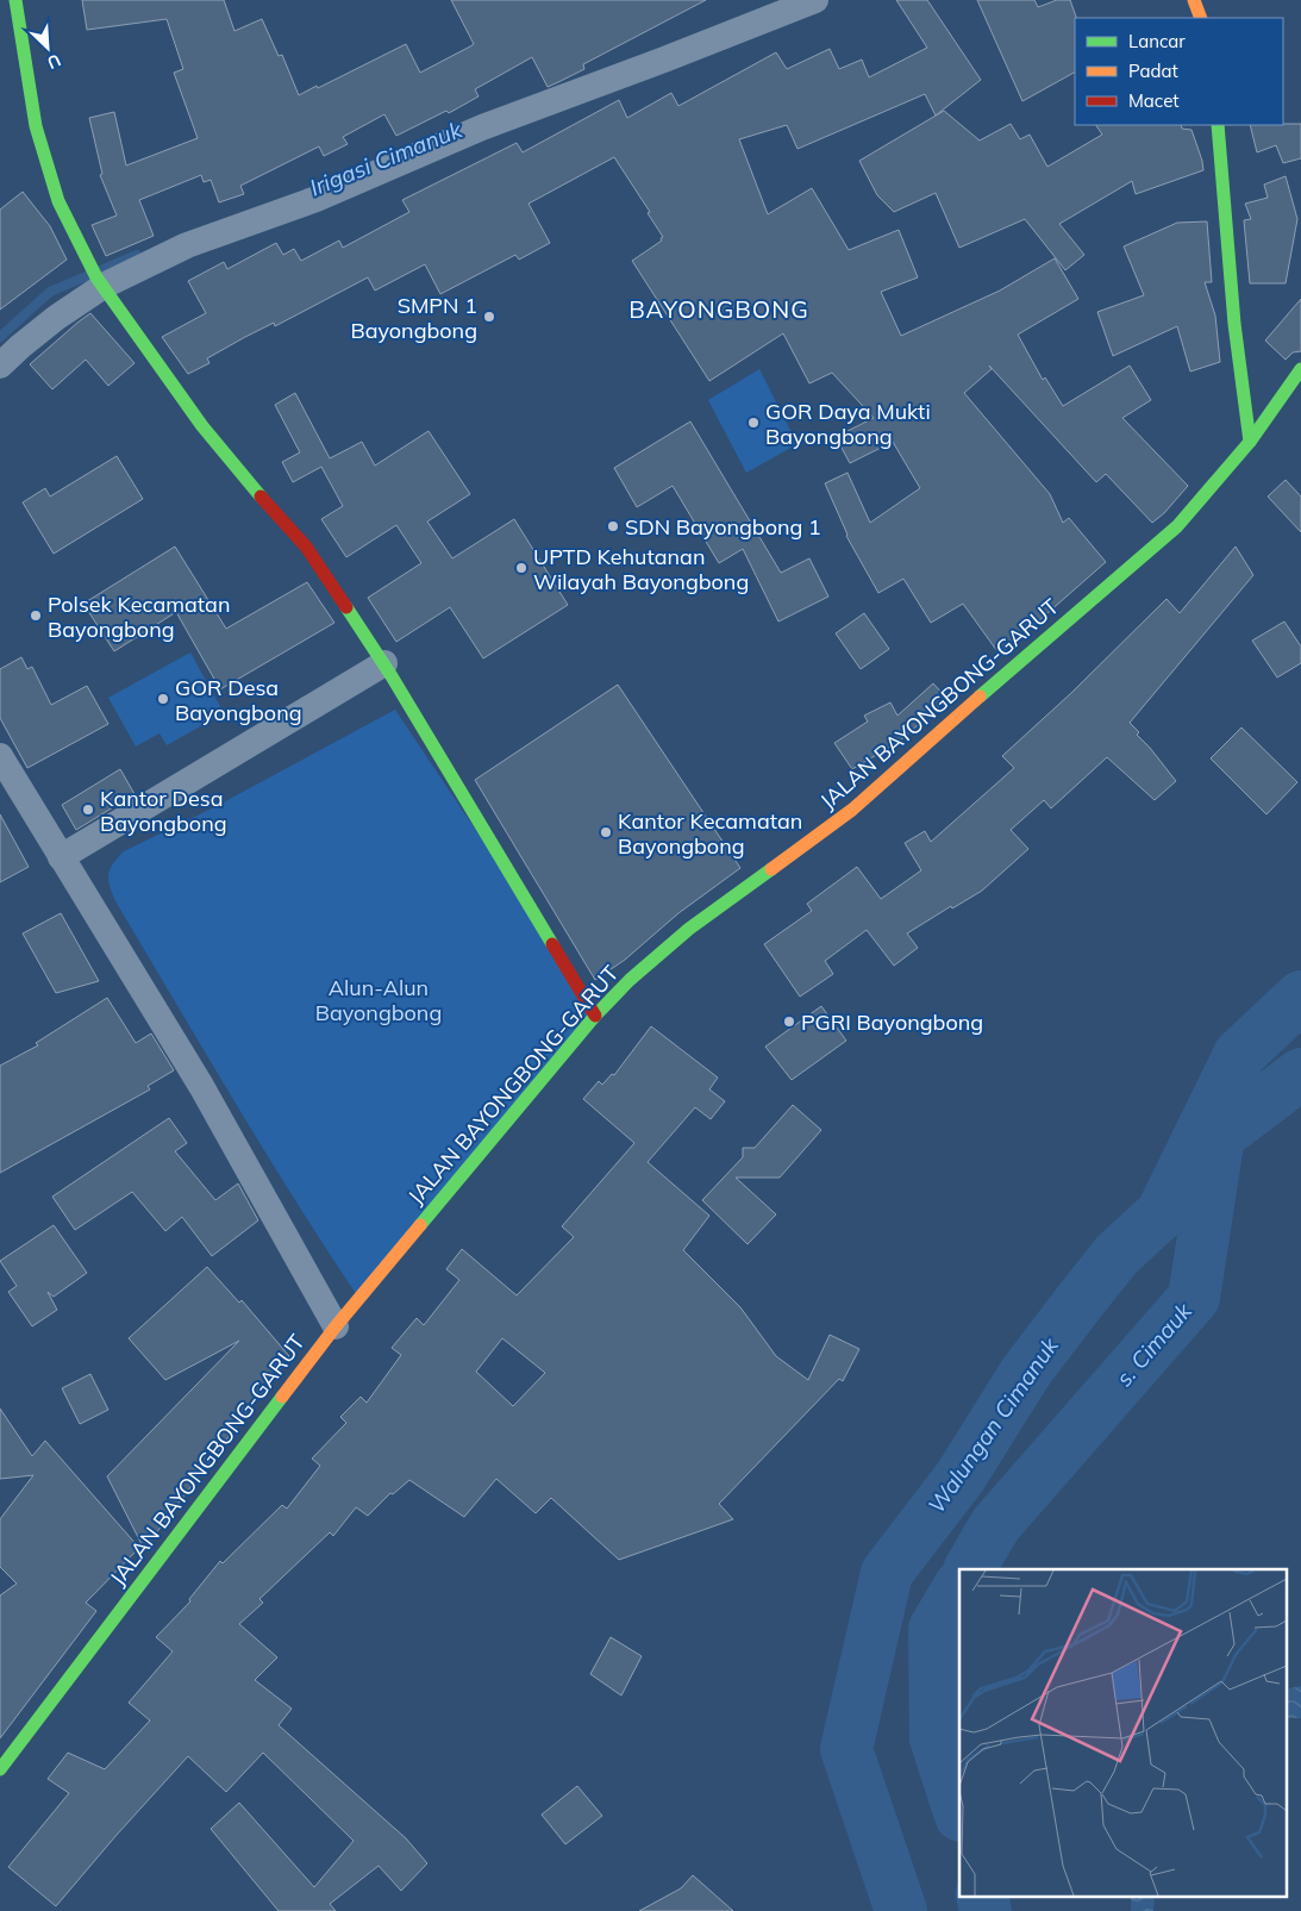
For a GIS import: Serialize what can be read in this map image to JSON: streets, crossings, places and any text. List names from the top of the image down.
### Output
{
  "streets": {
    "main road": ["JALAN BAYONGBONG-GARUT"]
  },
  "districts": ["BAYONGBONG"],
  "water": ["Irigasi Cimanuk", "s. Cimauk", "Walungan Cimanuk"],
  "parks": ["Alun-Alun Bayongbong"],
  "places": [
    "SMPN 1 Bayongbong",
    "GOR Daya Mukti Bayongbong",
    "SDN Bayongbong 1",
    "UPTD Kehutanan Wilayah Bayongbong",
    "Polsek Kecamatan Bayongbong",
    "GOR Desa Bayongbong",
    "Kantor Desa Bayongbong",
    "Kantor Kecamatan Bayongbong",
    "PGRI Bayongbong"
  ],
  "legend": ["Lancar", "Padat", "Macet"],
  "north": "bottom right"
}
